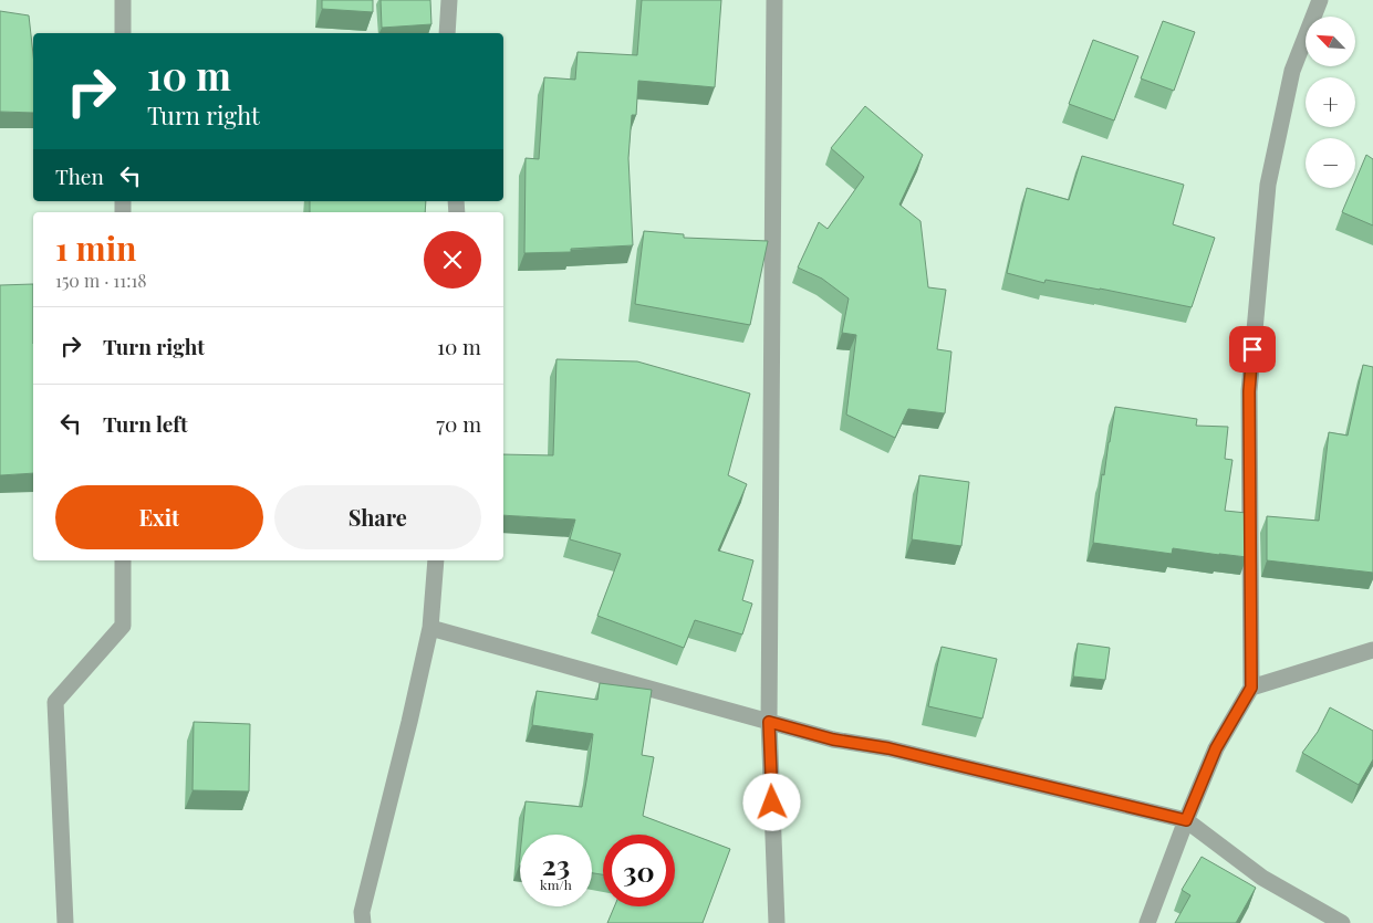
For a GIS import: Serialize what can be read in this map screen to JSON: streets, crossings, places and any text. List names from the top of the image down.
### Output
{
  "north": "top left",
  "page": {
    "map_buttons": ["+", "−"],
    "turn": ["10 m", "Turn right"],
    "then": "Then",
    "heading": ["1 min", "150 m · 11:18"],
    "list": [
      {
        "name": "Turn right",
        "value": "10 m"
      },
      {
        "name": "Turn left",
        "value": "70 m"
      }
    ],
    "buttons": ["Exit", "Share"],
    "speed": "23 km/h",
    "limit": "30"
  }
}
